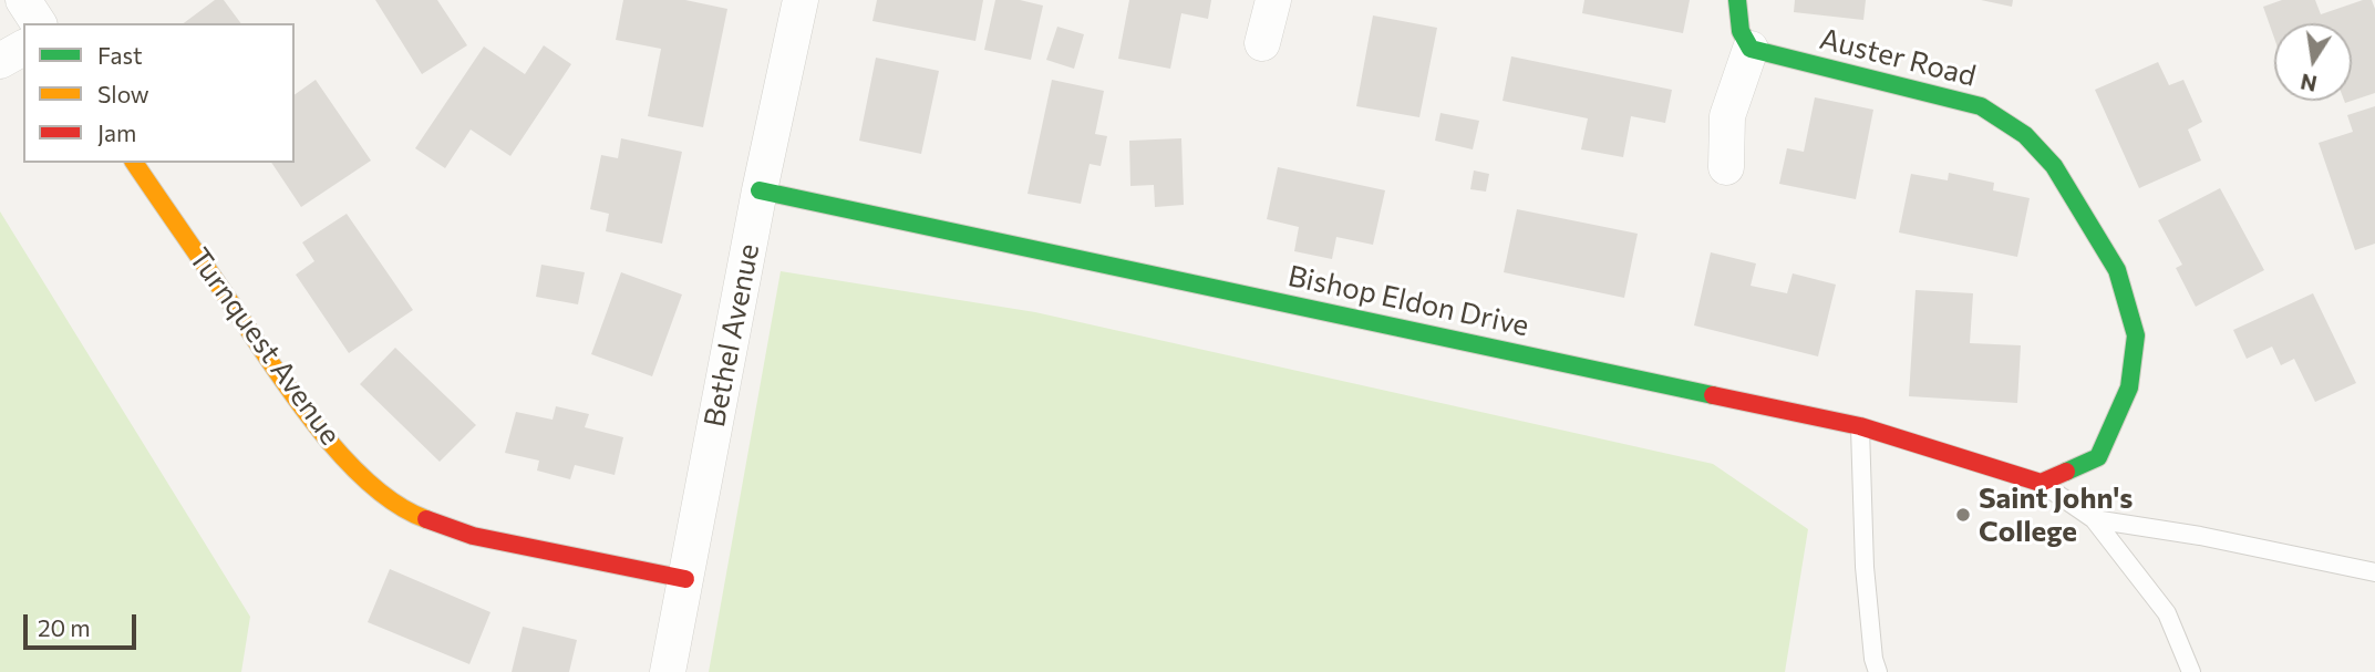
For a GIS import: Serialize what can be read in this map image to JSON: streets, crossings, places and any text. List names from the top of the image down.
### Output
{
  "streets": {
    "street": [
      "Auster Road",
      "Bishop Eldon Drive",
      "Bethel Avenue",
      "Turnquest Avenue"
    ]
  },
  "crossings": [
    ["Auster Road", "Bishop Eldon Drive"],
    ["Bishop Eldon Drive", "Bethel Avenue"],
    ["Bethel Avenue", "Turnquest Avenue"]
  ],
  "places": ["Saint John's College"],
  "legend": ["Fast", "Slow", "Jam"],
  "scale_bar": "20 m",
  "north": "bottom"
}
